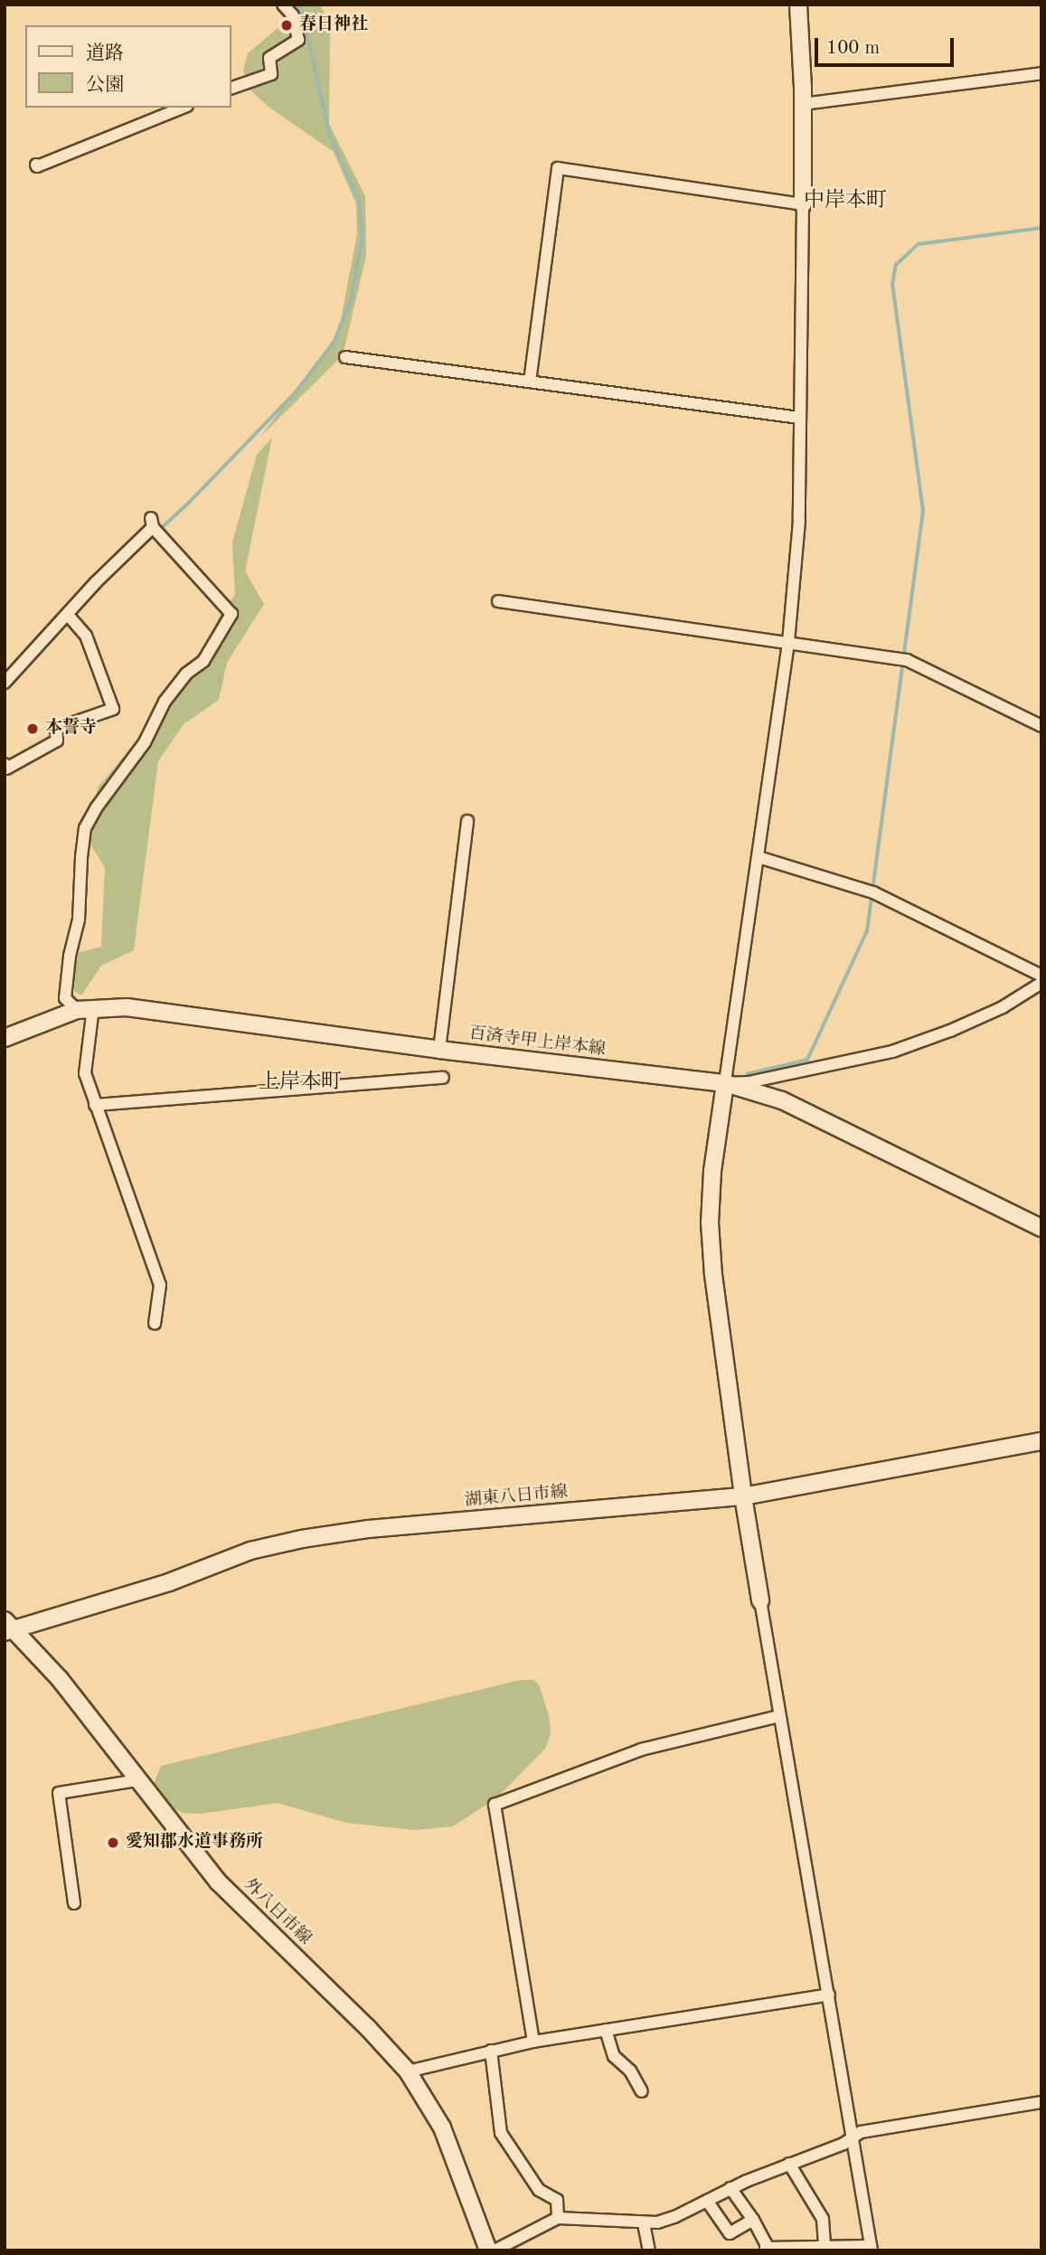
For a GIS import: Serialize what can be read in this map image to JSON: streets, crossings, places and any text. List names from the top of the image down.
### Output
{
  "streets": {
    "main road": ["百済寺甲上岸本線", "湖東八日市線", "外八日市線"]
  },
  "crossings": [
    ["湖東八日市線", "外八日市線"]
  ],
  "districts": ["中岸本町", "上岸本町"],
  "places": ["春日神社", "本誓寺", "愛知郡水道事務所"],
  "legend": ["道路", "公園"],
  "scale_bar": "100 m"
}
